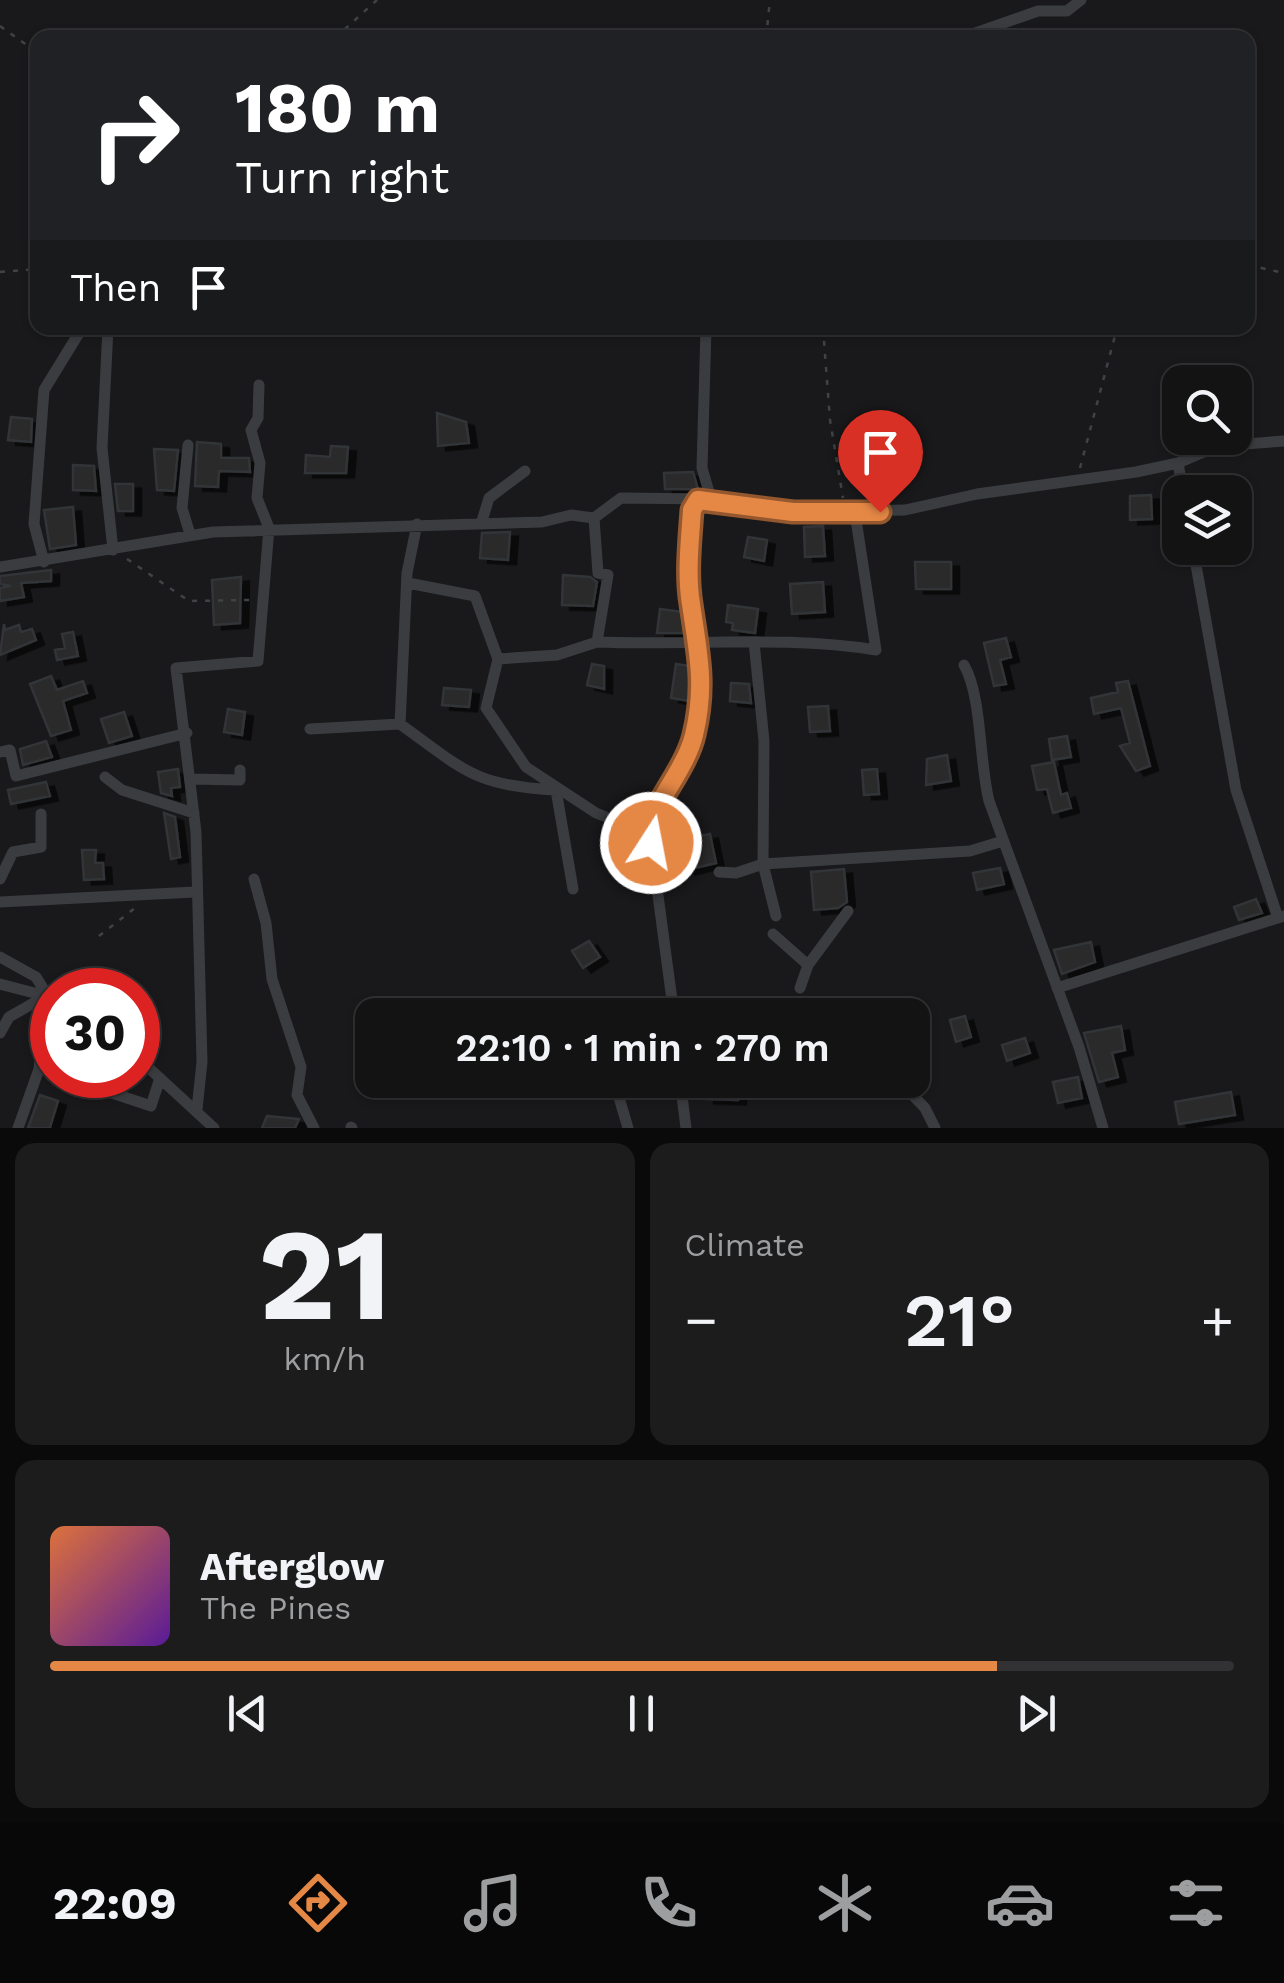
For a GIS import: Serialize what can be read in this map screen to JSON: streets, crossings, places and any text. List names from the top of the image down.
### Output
{
  "page": {
    "turn": ["180 m", "Turn right"],
    "then": "Then",
    "limit": "30",
    "trip": "22:10 · 1 min · 270 m",
    "tile": [
      ["21", "km/h"],
      "Climate"
    ],
    "heat": ["−", "21°", "+"],
    "song": ["Afterglow", "The Pines"],
    "tabs": "22:09"
  }
}
